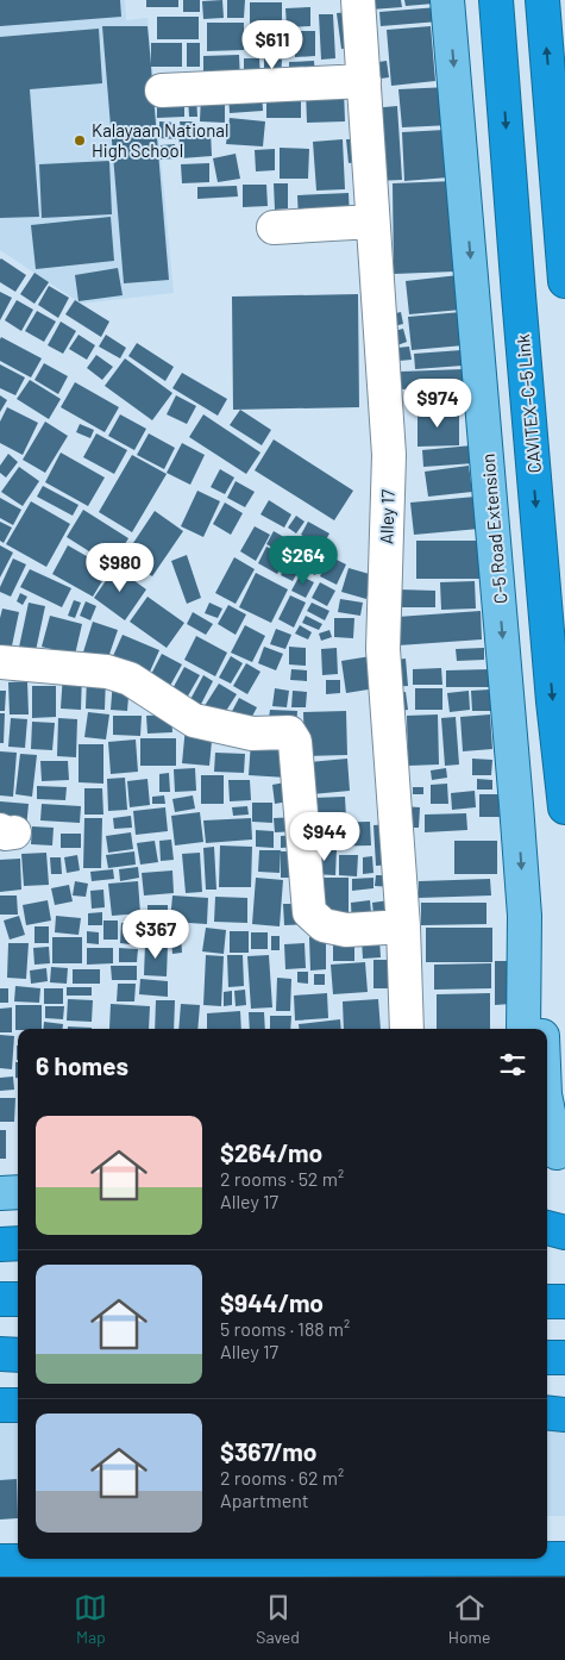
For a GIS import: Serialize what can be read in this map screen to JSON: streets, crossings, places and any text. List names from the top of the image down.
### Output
{
  "streets": {
    "highway": ["CAVITEX–C-5 Link"],
    "main road": ["C-5 Road Extension"],
    "street": ["Alley 17"]
  },
  "one_way": ["C-5 Road Extension"],
  "places": ["Kalayaan National High School"],
  "page": {
    "price": [
      "$611",
      "$974",
      "$264",
      "$980",
      "$944",
      "$367"
    ],
    "heading": "6 homes",
    "list": [
      {
        "name": "$264/mo",
        "note": "2 rooms · 52 m² · Alley 17"
      },
      {
        "name": "$944/mo",
        "note": "5 rooms · 188 m² · Alley 17"
      },
      {
        "name": "$367/mo",
        "note": "2 rooms · 62 m² · Apartment"
      }
    ],
    "tabs": ["Map", "Saved", "Home"]
  }
}
